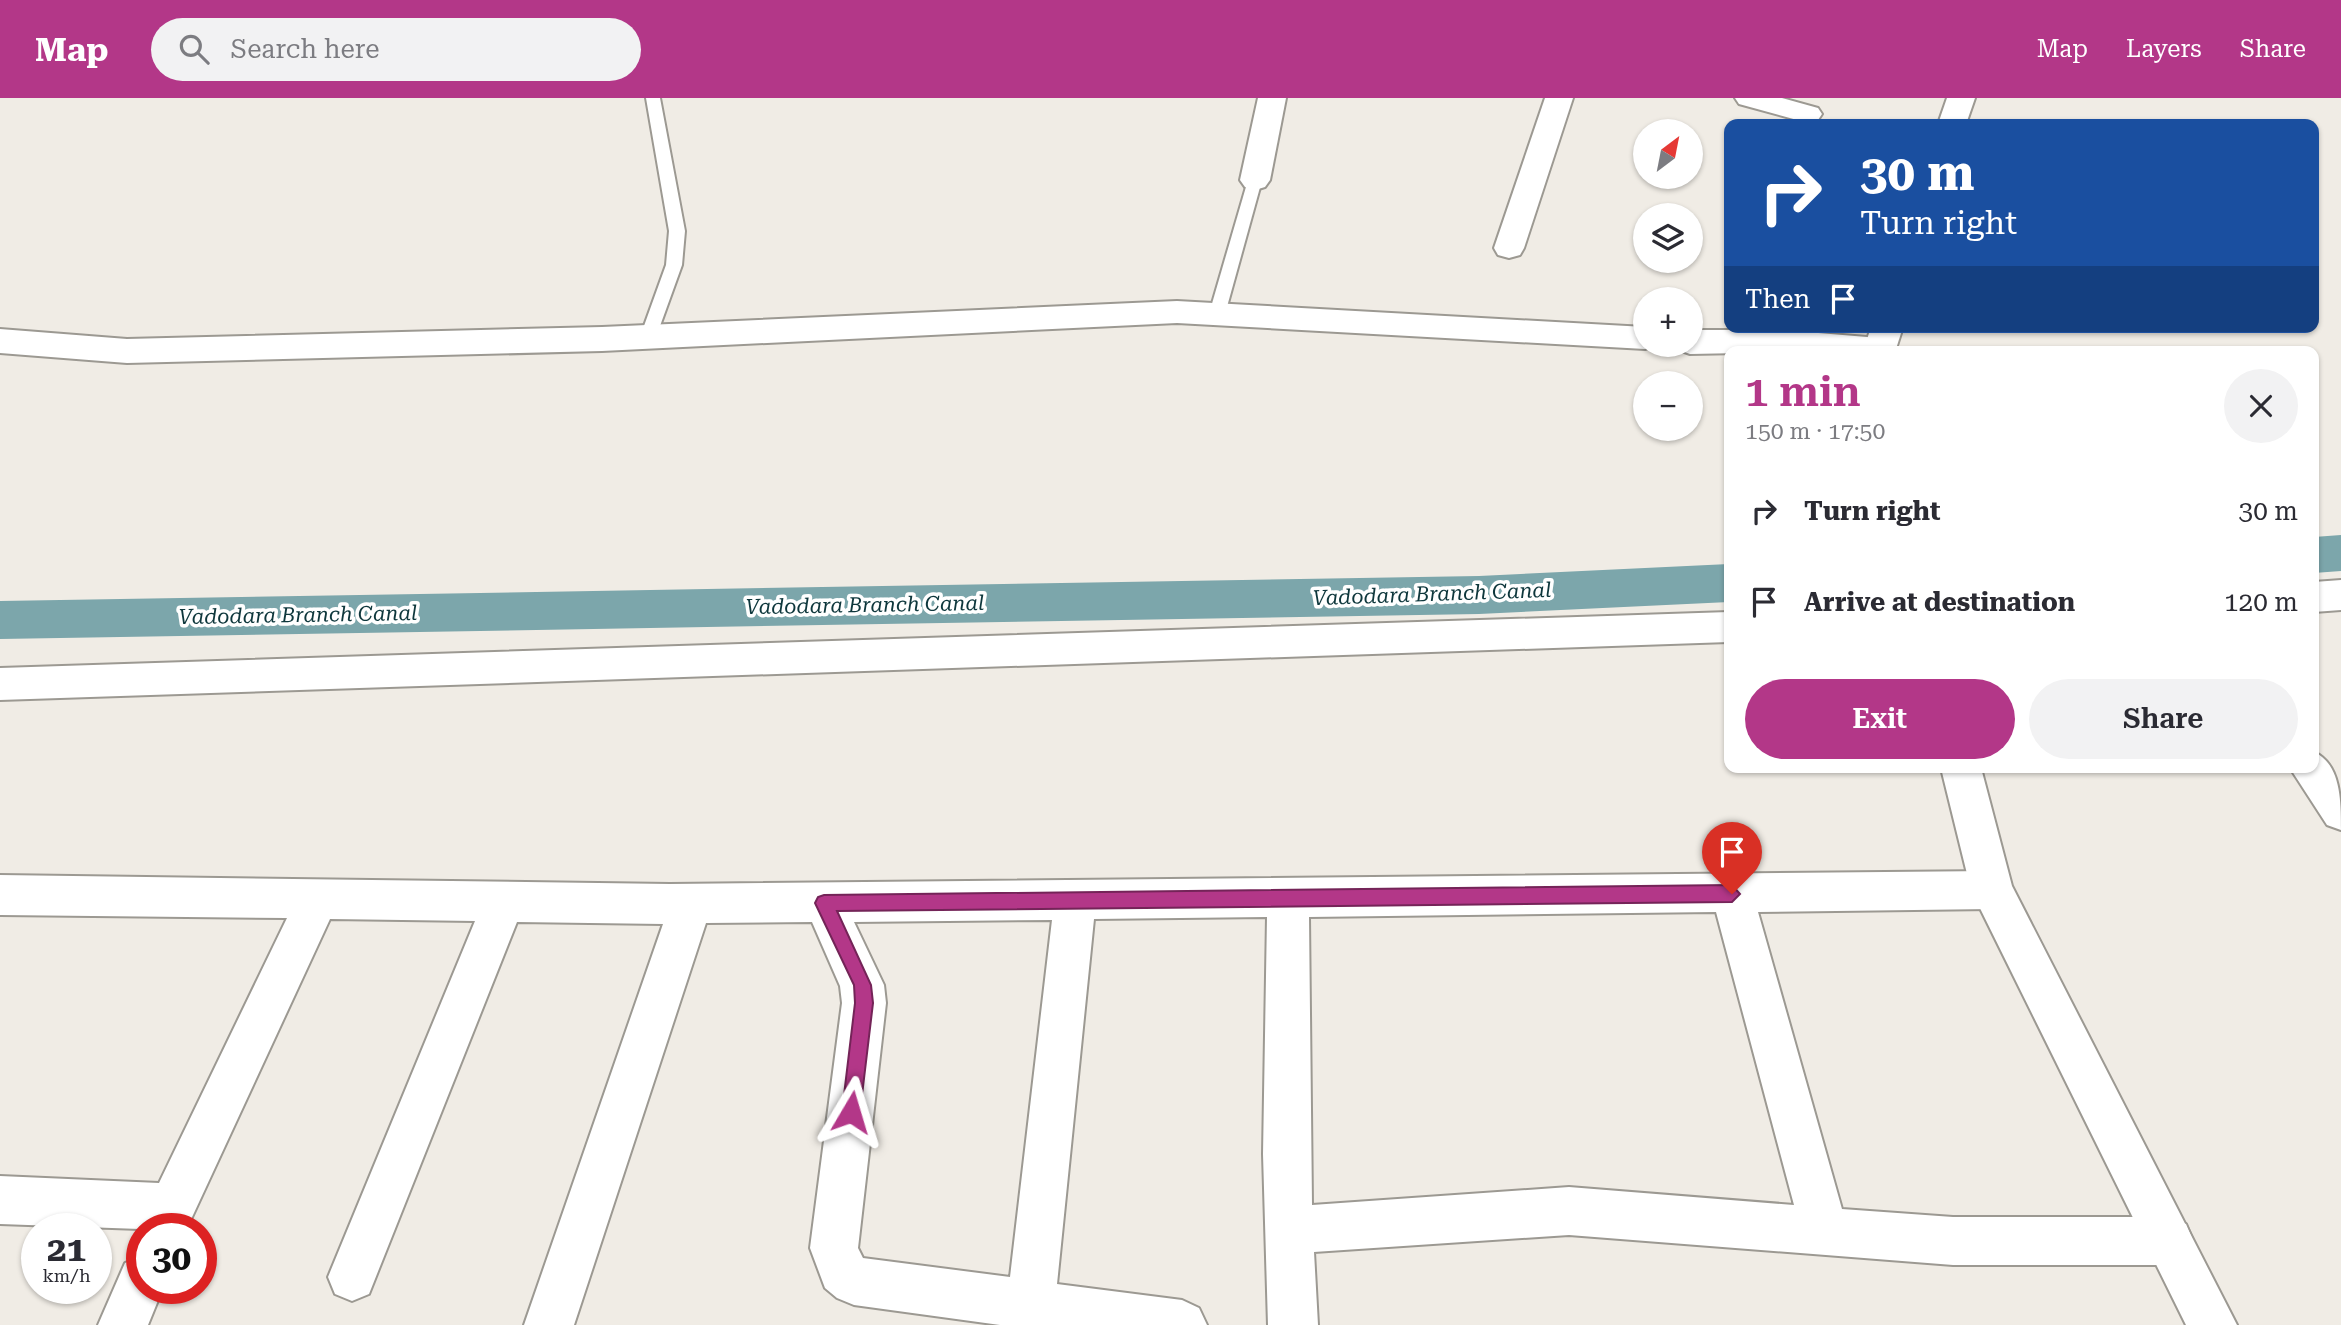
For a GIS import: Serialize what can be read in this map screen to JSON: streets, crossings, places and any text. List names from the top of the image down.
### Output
{
  "water": ["Vadodara Branch Canal"],
  "north": "top right",
  "page": {
    "header": "Map",
    "search": "Search here",
    "nav": ["Map", "Layers", "Share"],
    "map_buttons": ["+", "−"],
    "turn": ["30 m", "Turn right"],
    "then": "Then",
    "heading": ["1 min", "150 m · 17:50"],
    "list": [
      {
        "name": "Turn right",
        "value": "30 m"
      },
      {
        "name": "Arrive at destination",
        "value": "120 m"
      }
    ],
    "buttons": ["Exit", "Share"],
    "speed": "21 km/h",
    "limit": "30"
  }
}
